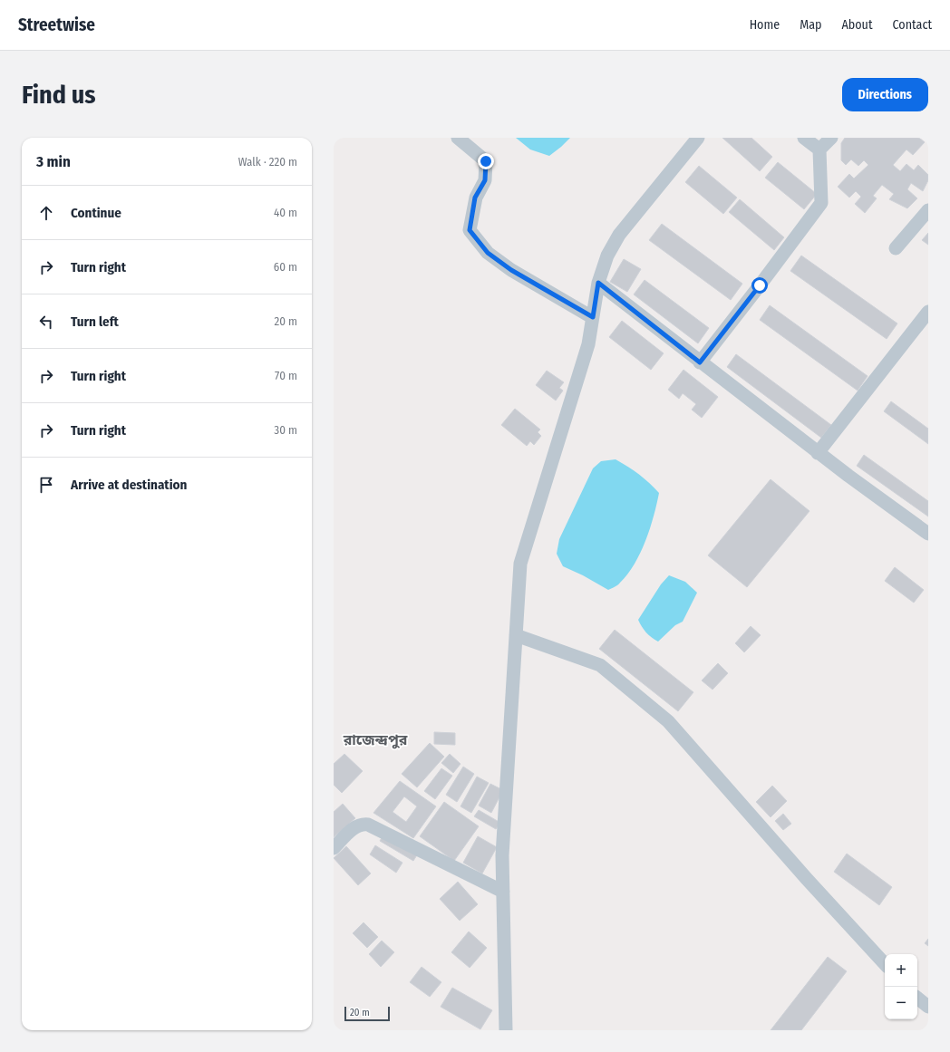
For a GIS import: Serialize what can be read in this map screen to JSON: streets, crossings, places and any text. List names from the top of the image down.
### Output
{
  "districts": ["রাজেন্দ্রপুর"],
  "scale_bar": "20 m",
  "page": {
    "header": "Streetwise",
    "nav": [
      "Home",
      "Map",
      "About",
      "Contact"
    ],
    "buttons": "Directions",
    "title": "Find us",
    "heading": ["3 min", "Walk · 220 m"],
    "list": [
      ["Continue", "40 m"],
      ["Turn right", "60 m"],
      ["Turn left", "20 m"],
      ["Turn right", "70 m"],
      ["Turn right", "30 m"],
      "Arrive at destination"
    ],
    "map_buttons": ["+", "−"],
    "scale": "20 m"
  }
}
